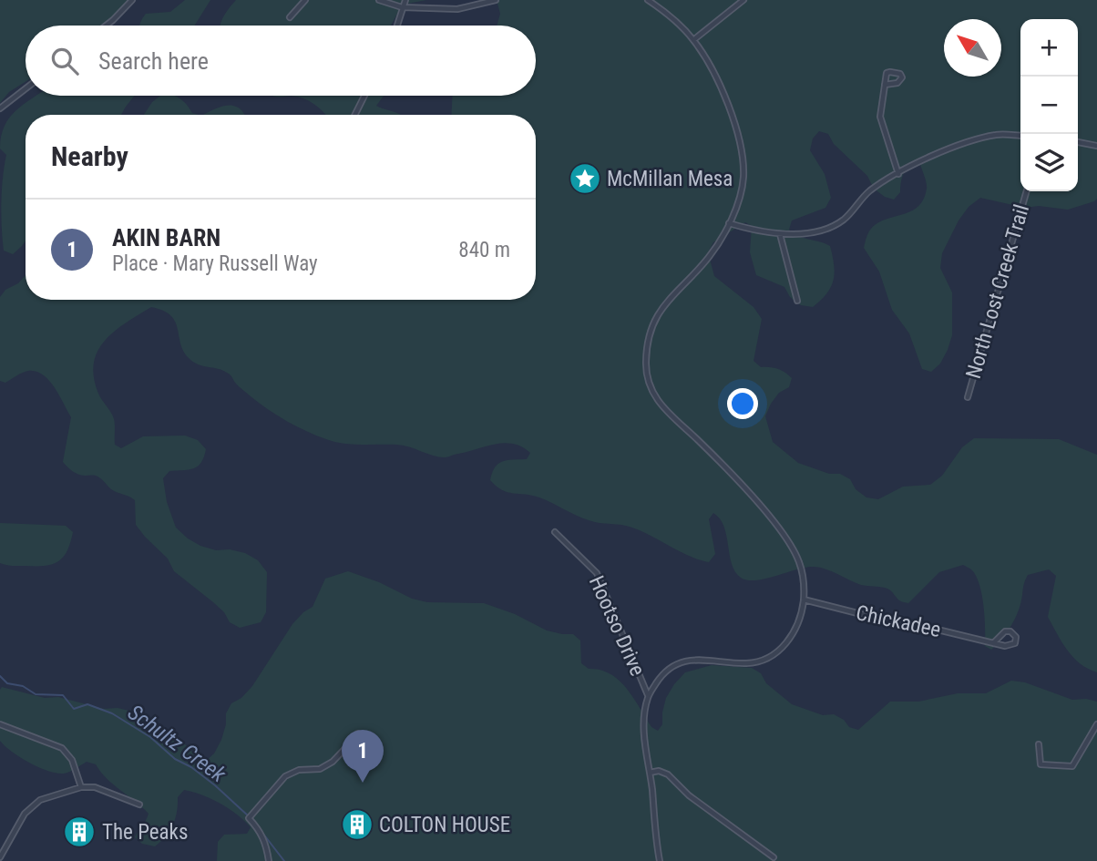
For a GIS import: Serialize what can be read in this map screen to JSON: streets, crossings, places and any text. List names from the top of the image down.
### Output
{
  "streets": {
    "street": ["North Lost Creek Trail", "Chickadee", "Hootso Drive"]
  },
  "water": ["Schultz Creek"],
  "places": {
    "place": ["McMillan Mesa"],
    "building": ["COLTON HOUSE", "The Peaks"]
  },
  "north": "top left",
  "page": {
    "map_buttons": ["+", "−"],
    "search": "Search here",
    "heading": "Nearby",
    "list": [
      {
        "mark": "1",
        "name": "AKIN BARN",
        "note": "Place · Mary Russell Way",
        "value": "840 m"
      }
    ],
    "pins": "1"
  }
}
